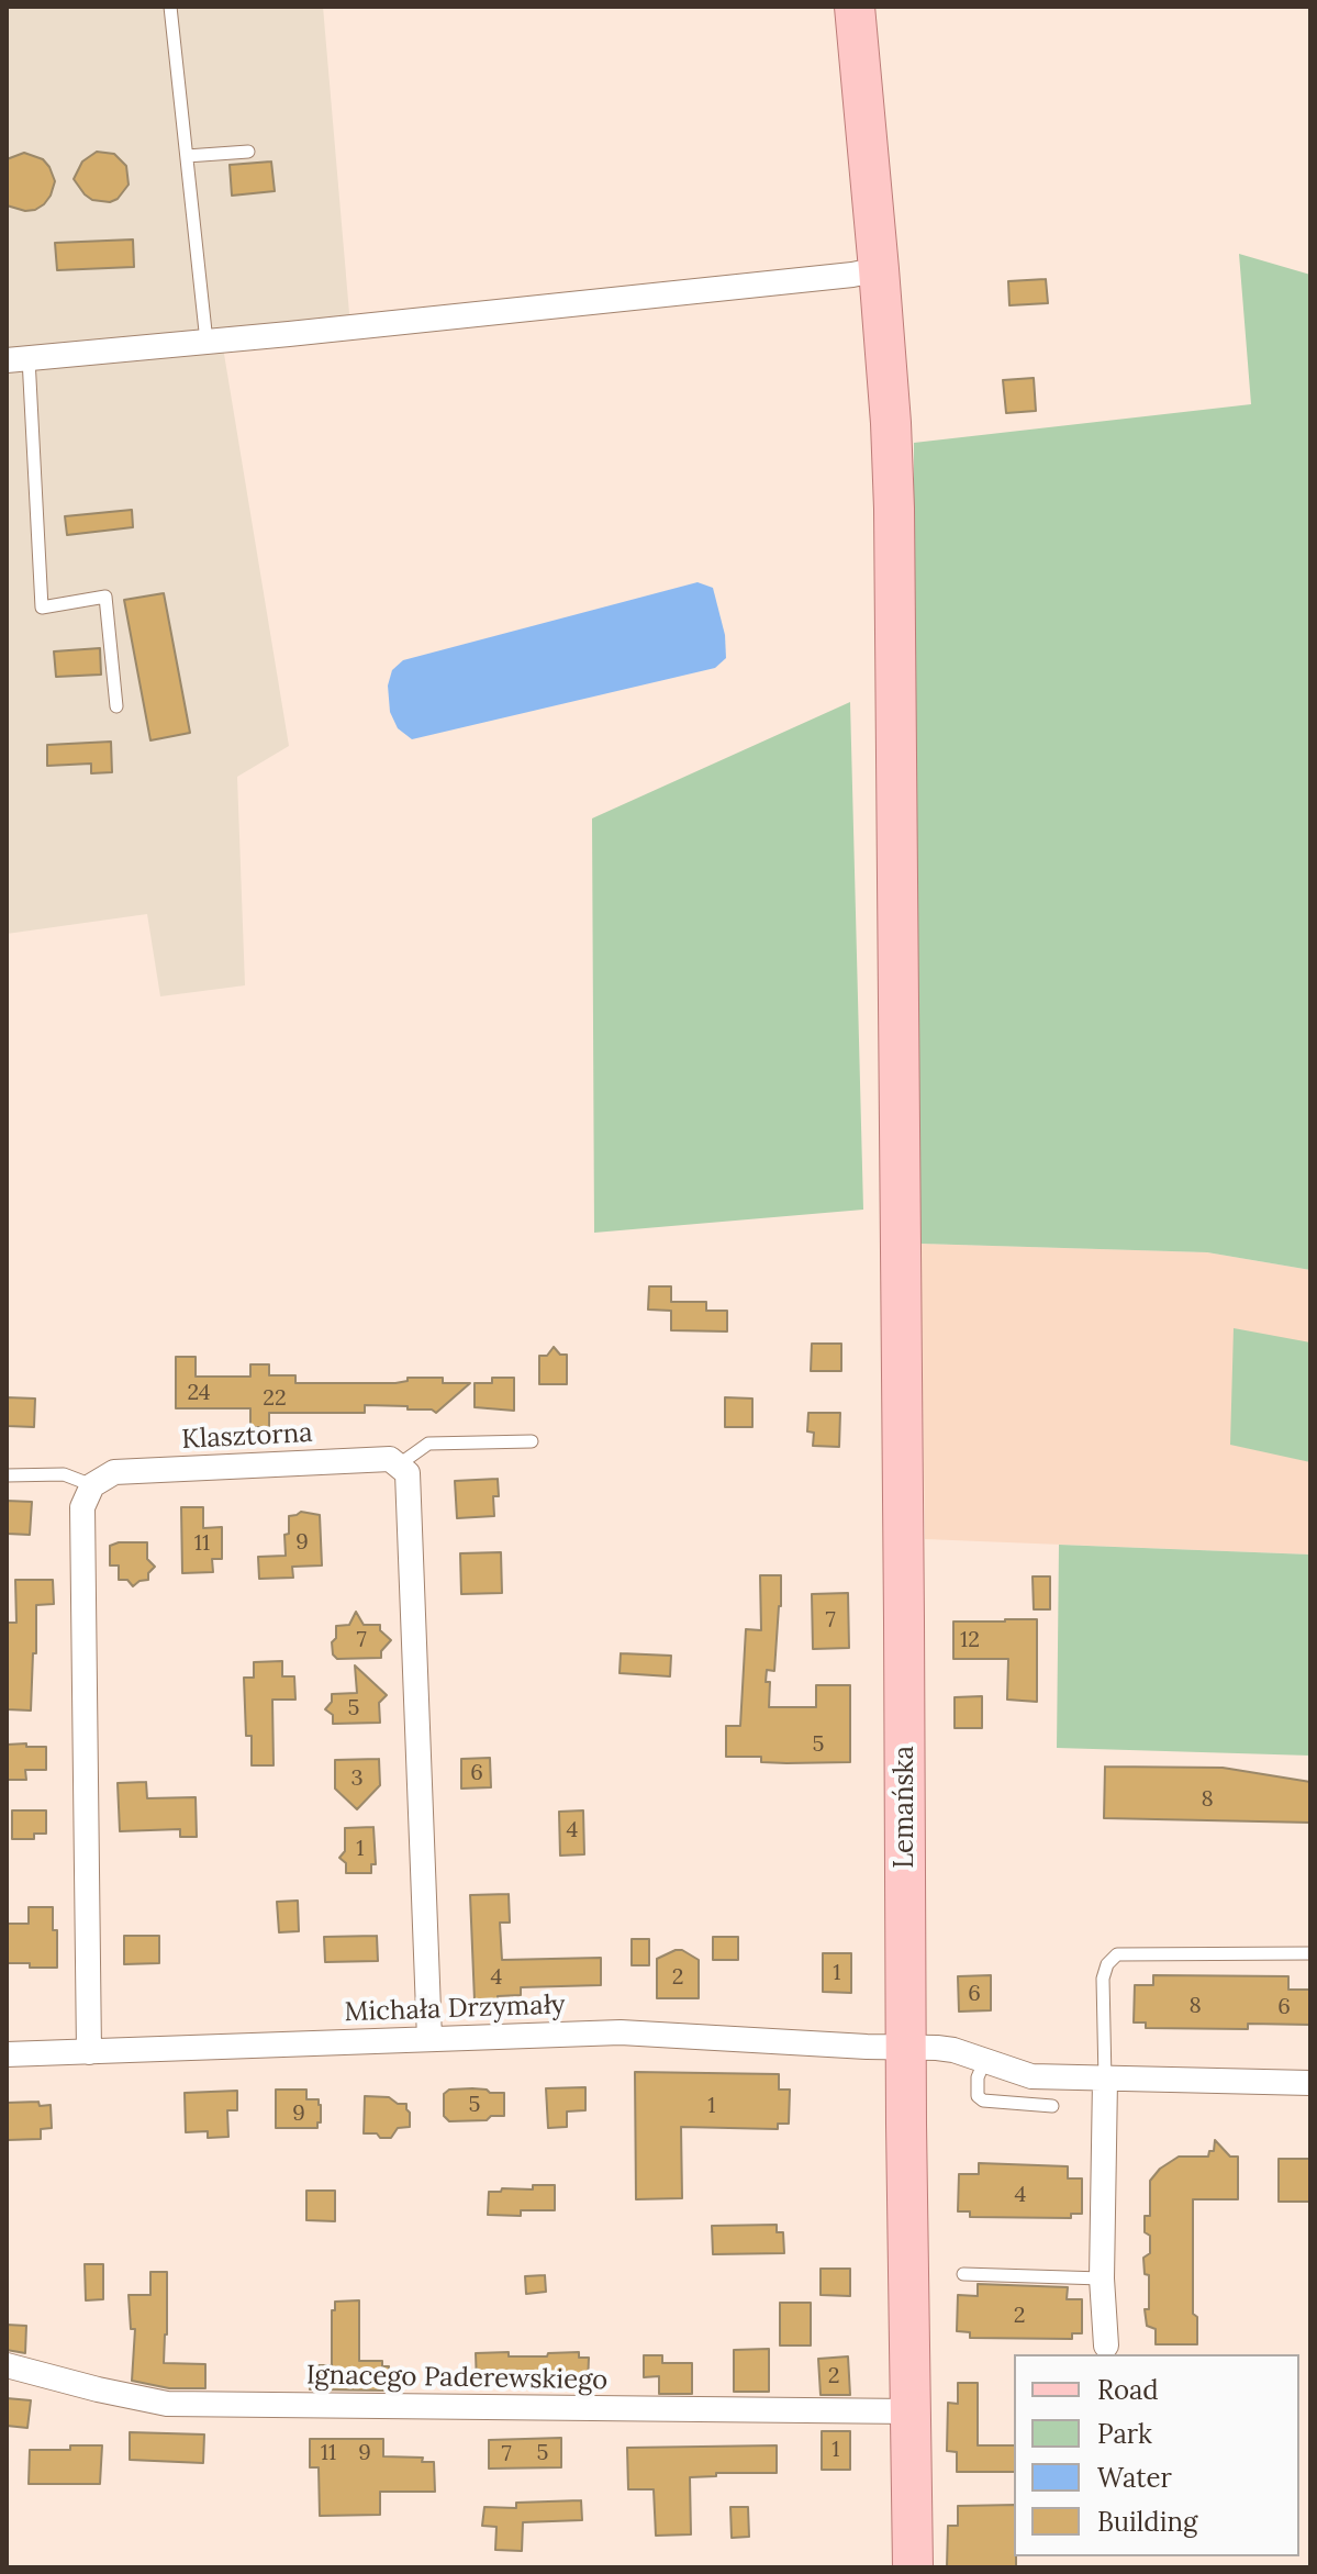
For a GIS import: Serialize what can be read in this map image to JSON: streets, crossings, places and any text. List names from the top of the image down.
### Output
{
  "streets": {
    "main road": ["Lemańska"],
    "street": ["Klasztorna", "Michała Drzymały", "Ignacego Paderewskiego"]
  },
  "crossings": [
    ["Lemańska", "Michała Drzymały"],
    ["Lemańska", "Ignacego Paderewskiego"]
  ],
  "house_numbers": [
    "24",
    "22",
    "9",
    "11",
    "7",
    "7",
    "12",
    "5",
    "5",
    "6",
    "3",
    "8",
    "4",
    "1",
    "1",
    "4",
    "2",
    "6",
    "8",
    "6",
    "5",
    "1",
    "9",
    "4",
    "2",
    "2",
    "1",
    "11",
    "9",
    "5",
    "7"
  ],
  "legend": [
    "Road",
    "Park",
    "Water",
    "Building"
  ]
}
